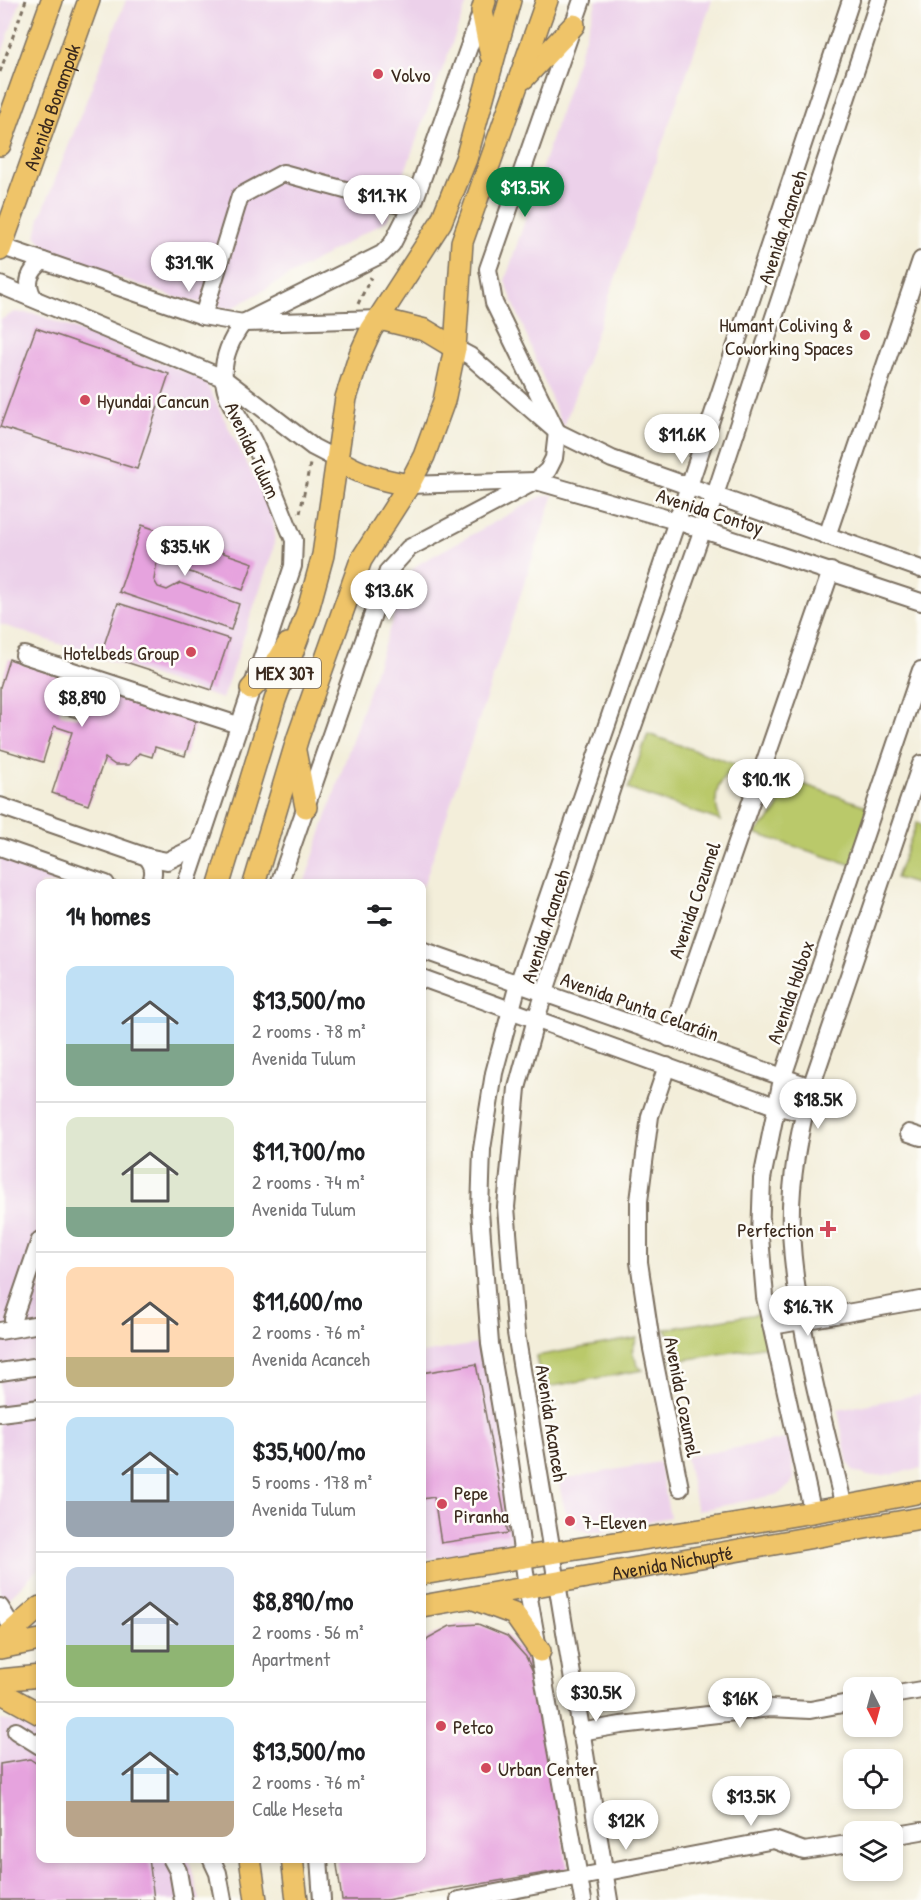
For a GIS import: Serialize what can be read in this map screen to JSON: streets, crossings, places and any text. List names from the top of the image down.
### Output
{
  "streets": {
    "main road": ["Avenida Bonampak", "MEX 307", "Avenida Nichupté"],
    "street": [
      "Avenida Acanceh",
      "Avenida Tulum",
      "Avenida Contoy",
      "Avenida Cozumel",
      "Avenida Holbox",
      "Avenida Punta Celaráin"
    ]
  },
  "crossings": [
    ["Avenida Acanceh", "Avenida Contoy"],
    ["Avenida Acanceh", "Avenida Punta Celaráin"],
    ["Avenida Acanceh", "Avenida Nichupté"],
    ["Avenida Contoy", "MEX 307"],
    ["Avenida Contoy", "Avenida Cozumel"],
    ["Avenida Cozumel", "Avenida Punta Celaráin"],
    ["Avenida Holbox", "Avenida Punta Celaráin"],
    ["Avenida Holbox", "Avenida Nichupté"]
  ],
  "places": {
    "other": [
      "Volvo",
      "Humant Coliving & Coworking Spaces",
      "Hyundai Cancun",
      "Hotelbeds Group",
      "Pepe Piranha",
      "7-Eleven",
      "Petco",
      "Urban Center"
    ],
    "health": ["Perfection"]
  },
  "north": "bottom",
  "page": {
    "price": [
      "$13.5K",
      "$11.7K",
      "$31.9K",
      "$11.6K",
      "$35.4K",
      "$13.6K",
      "$8,890",
      "$10.1K",
      "$18.5K",
      "$16.7K",
      "$30.5K",
      "$16K",
      "$13.5K",
      "$12K"
    ],
    "heading": "14 homes",
    "list": [
      {
        "name": "$13,500/mo",
        "note": "2 rooms · 78 m² · Avenida Tulum"
      },
      {
        "name": "$11,700/mo",
        "note": "2 rooms · 74 m² · Avenida Tulum"
      },
      {
        "name": "$11,600/mo",
        "note": "2 rooms · 76 m² · Avenida Acanceh"
      },
      {
        "name": "$35,400/mo",
        "note": "5 rooms · 178 m² · Avenida Tulum"
      },
      {
        "name": "$8,890/mo",
        "note": "2 rooms · 56 m² · Apartment"
      },
      {
        "name": "$13,500/mo",
        "note": "2 rooms · 76 m² · Calle Meseta"
      }
    ]
  }
}
